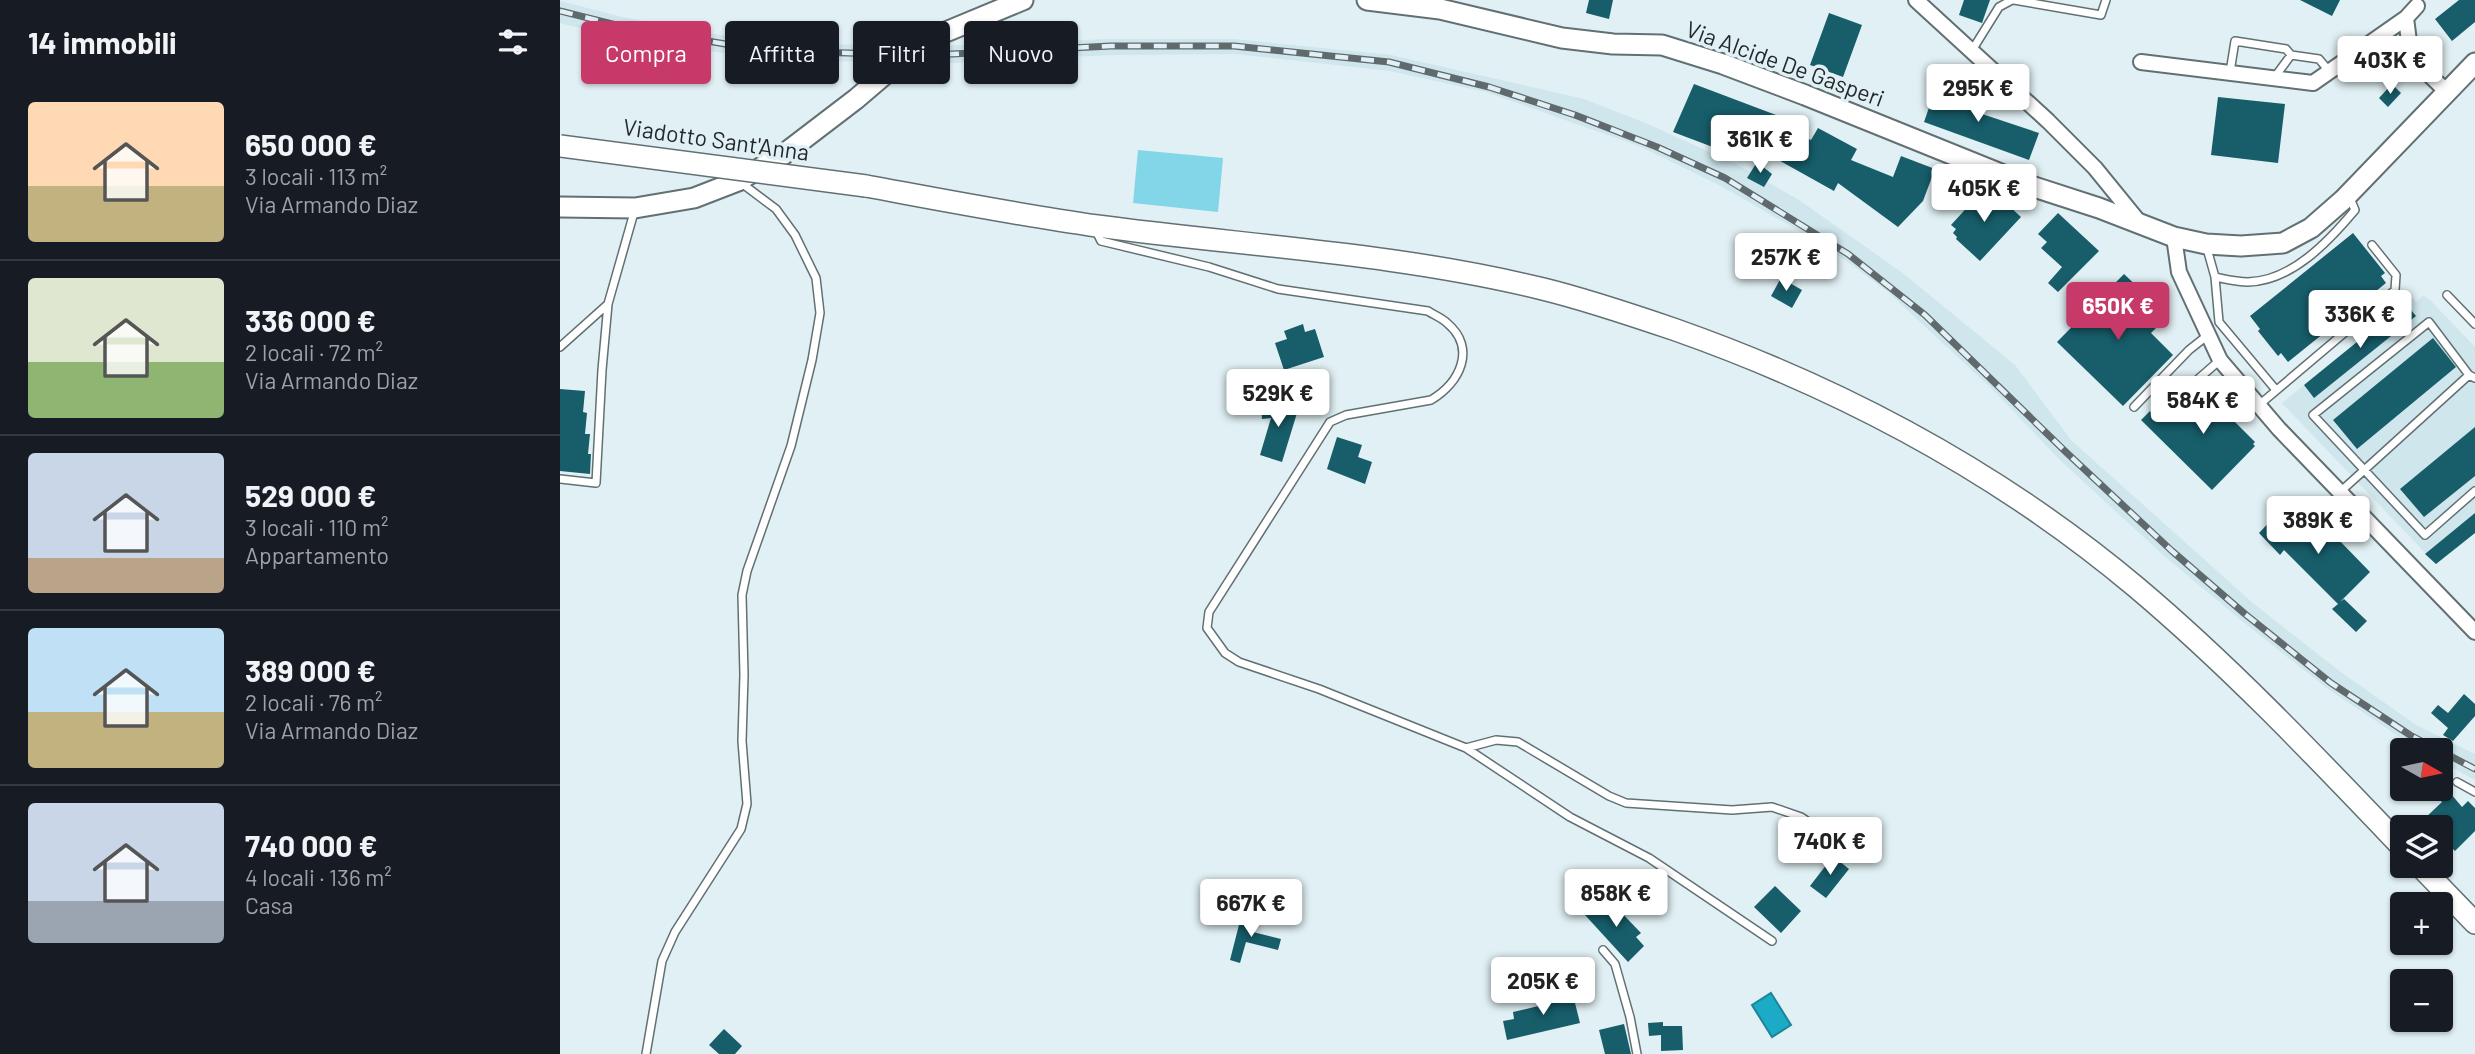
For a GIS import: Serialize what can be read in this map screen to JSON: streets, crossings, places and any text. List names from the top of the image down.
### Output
{
  "streets": {
    "main road": ["Via Alcide De Gasperi", "Viadotto Sant'Anna"]
  },
  "north": "right",
  "page": {
    "heading": "14 immobili",
    "chip": [
      "Compra",
      "Affitta",
      "Filtri",
      "Nuovo"
    ],
    "price": [
      "403K €",
      "295K €",
      "361K €",
      "405K €",
      "257K €",
      "650K €",
      "336K €",
      "529K €",
      "584K €",
      "389K €",
      "740K €",
      "858K €",
      "667K €",
      "205K €"
    ],
    "list": [
      {
        "name": "650 000 €",
        "note": "3 locali · 113 m² · Via Armando Diaz"
      },
      {
        "name": "336 000 €",
        "note": "2 locali · 72 m² · Via Armando Diaz"
      },
      {
        "name": "529 000 €",
        "note": "3 locali · 110 m² · Appartamento"
      },
      {
        "name": "389 000 €",
        "note": "2 locali · 76 m² · Via Armando Diaz"
      },
      {
        "name": "740 000 €",
        "note": "4 locali · 136 m² · Casa"
      }
    ],
    "map_buttons": ["+", "−"]
  }
}
